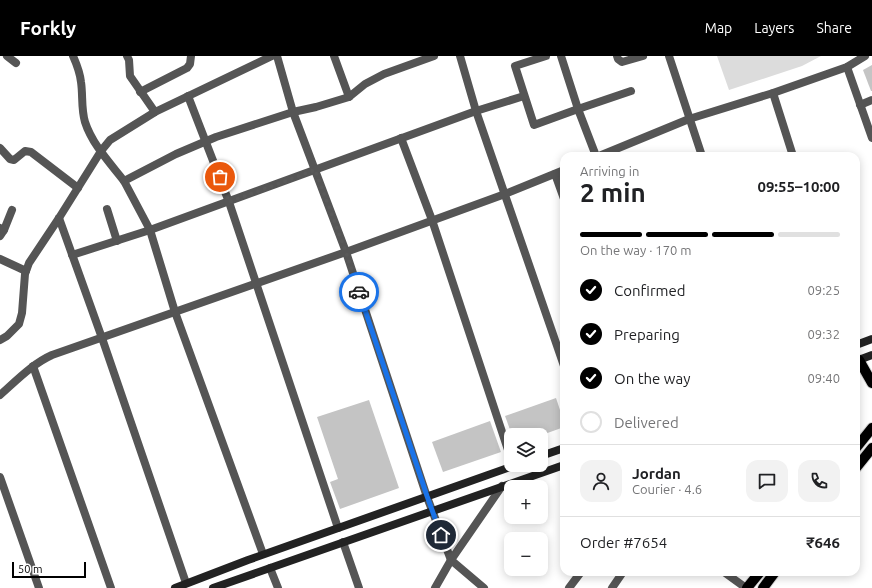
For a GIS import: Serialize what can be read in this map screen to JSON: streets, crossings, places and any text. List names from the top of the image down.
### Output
{
  "scale_bar": "50 m",
  "page": {
    "header": "Forkly",
    "nav": ["Map", "Layers", "Share"],
    "heading": ["2 min", "Arriving in", "09:55–10:00"],
    "panel": [
      "Jordan",
      "Courier · 4.6",
      "Order #7654",
      "₹646"
    ],
    "bar": "On the way · 170 m",
    "list": [
      ["Confirmed", "09:25"],
      ["Preparing", "09:32"],
      ["On the way", "09:40"],
      "Delivered"
    ],
    "map_buttons": ["+", "−"],
    "scale": "50 m"
  }
}
